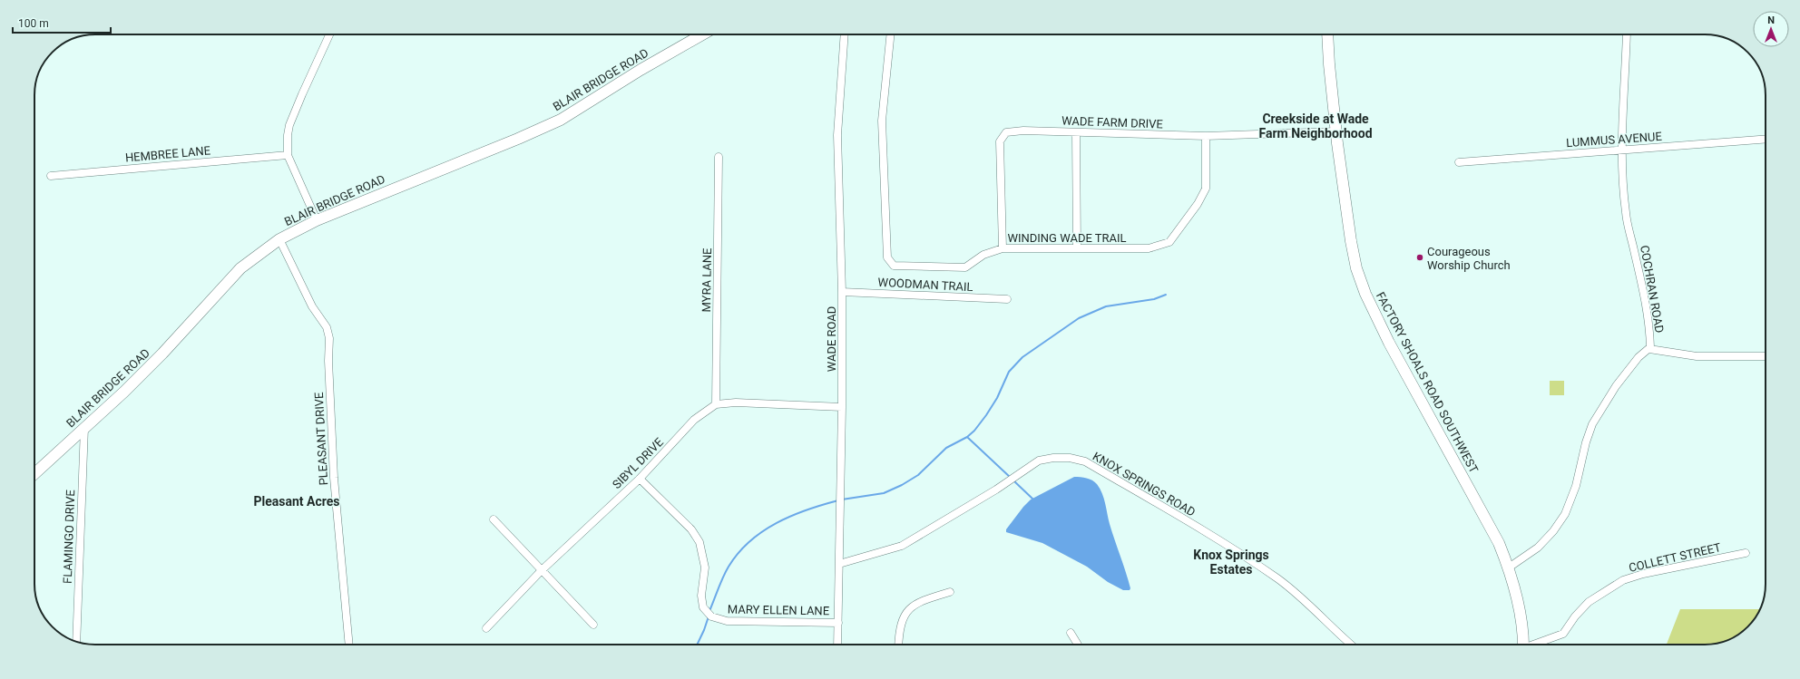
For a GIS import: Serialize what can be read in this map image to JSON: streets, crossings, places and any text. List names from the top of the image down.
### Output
{
  "streets": {
    "street": [
      "BLAIR BRIDGE ROAD",
      "WADE FARM DRIVE",
      "LUMMUS AVENUE",
      "HEMBREE LANE",
      "WINDING WADE TRAIL",
      "MYRA LANE",
      "WOODMAN TRAIL",
      "COCHRAN ROAD",
      "WADE ROAD",
      "FACTORY SHOALS ROAD SOUTHWEST",
      "PLEASANT DRIVE",
      "SIBYL DRIVE",
      "KNOX SPRINGS ROAD",
      "FLAMINGO DRIVE",
      "COLLETT STREET",
      "MARY ELLEN LANE"
    ]
  },
  "crossings": [
    ["BLAIR BRIDGE ROAD", "PLEASANT DRIVE"],
    ["BLAIR BRIDGE ROAD", "FLAMINGO DRIVE"],
    ["WADE FARM DRIVE", "WINDING WADE TRAIL"],
    ["WADE FARM DRIVE", "FACTORY SHOALS ROAD SOUTHWEST"],
    ["LUMMUS AVENUE", "COCHRAN ROAD"],
    ["MYRA LANE", "SIBYL DRIVE"],
    ["WOODMAN TRAIL", "WADE ROAD"],
    ["COCHRAN ROAD", "FACTORY SHOALS ROAD SOUTHWEST"],
    ["WADE ROAD", "KNOX SPRINGS ROAD"],
    ["WADE ROAD", "MARY ELLEN LANE"],
    ["SIBYL DRIVE", "MARY ELLEN LANE"]
  ],
  "districts": ["Creekside at Wade Farm Neighborhood", "Pleasant Acres", "Knox Springs Estates"],
  "places": ["Courageous Worship Church"],
  "scale_bar": "100 m",
  "north": "top"
}
